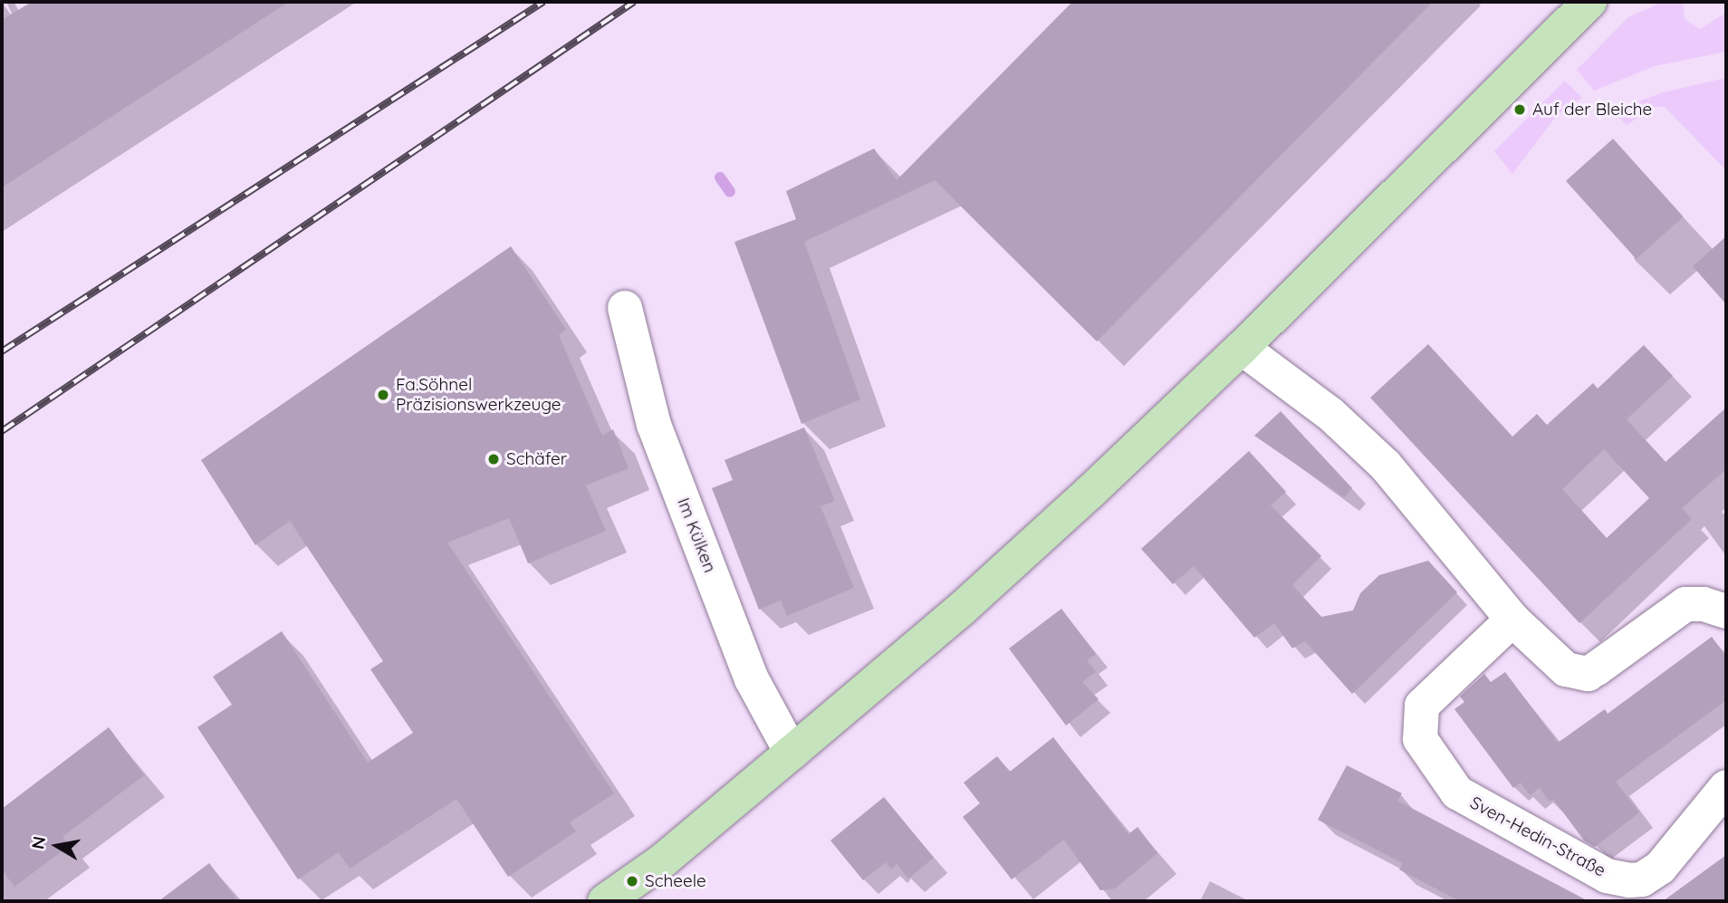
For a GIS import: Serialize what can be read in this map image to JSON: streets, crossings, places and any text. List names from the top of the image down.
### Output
{
  "streets": {
    "street": ["Im Külken", "Sven-Hedin-Straße"]
  },
  "places": [
    "Auf der Bleiche",
    "Fa.Söhnel Präzisionswerkzeuge",
    "Schäfer",
    "Scheele"
  ],
  "north": "left"
}
